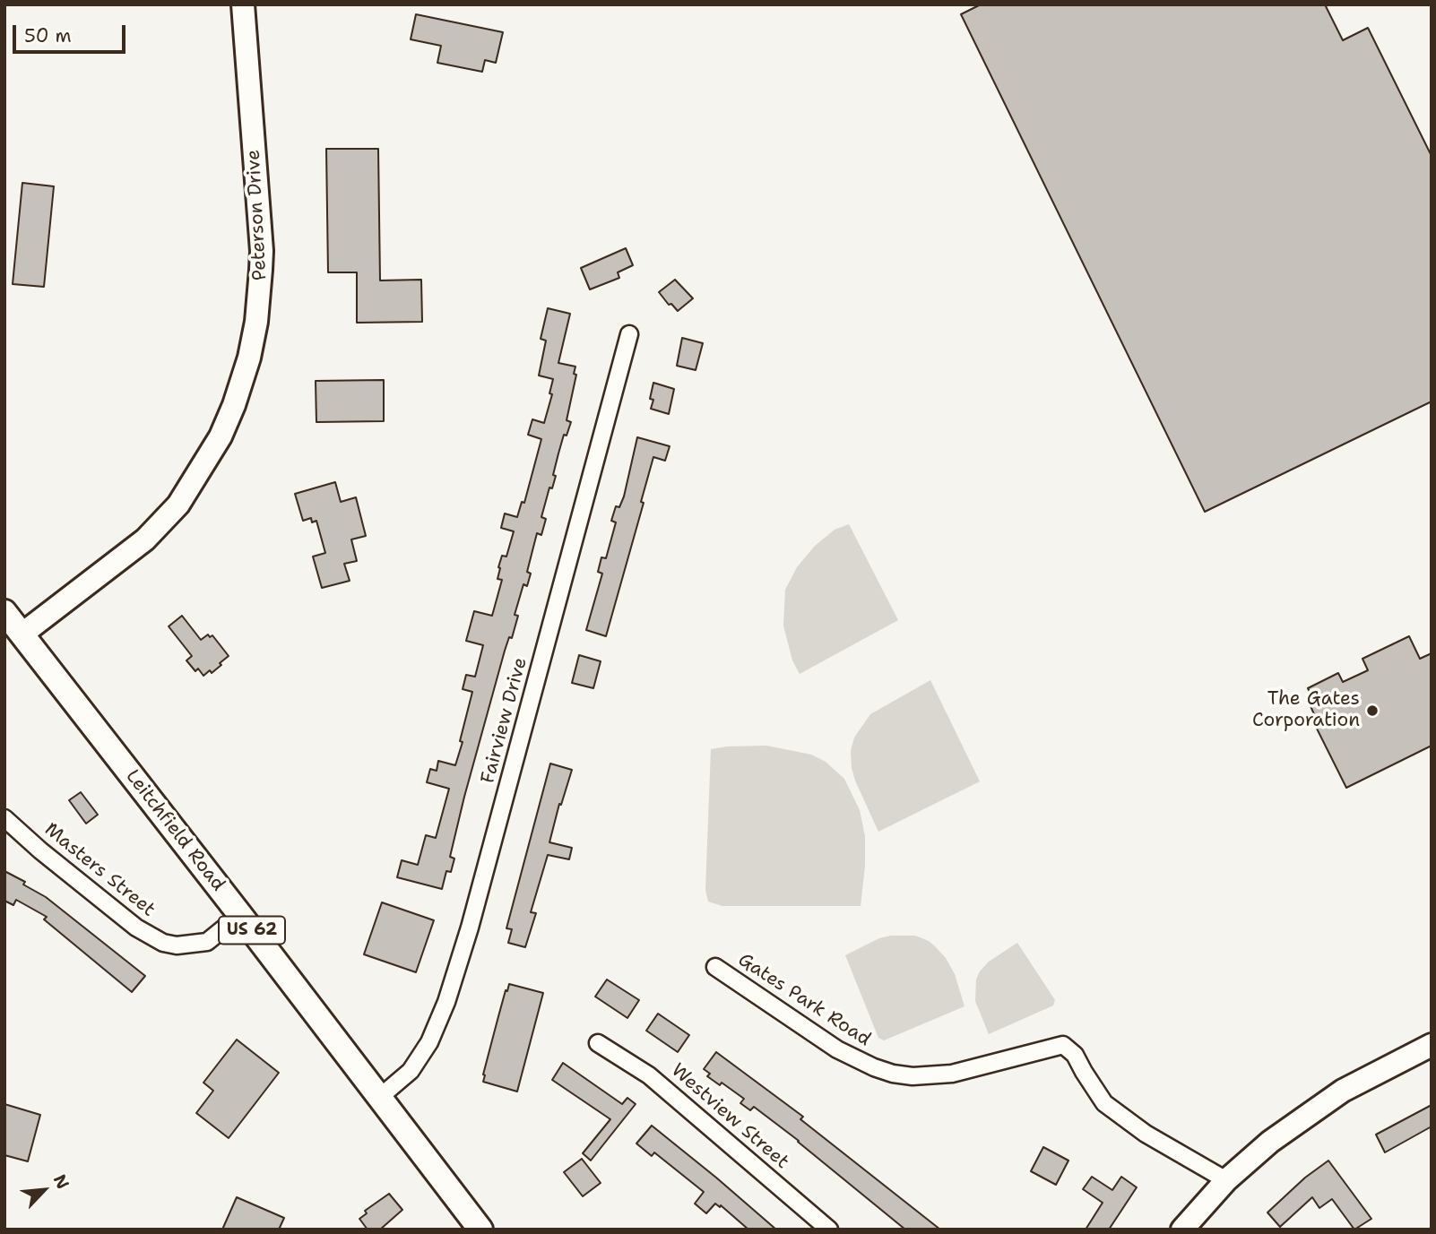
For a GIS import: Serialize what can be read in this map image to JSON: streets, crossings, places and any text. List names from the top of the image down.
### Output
{
  "streets": {
    "main road": ["Leitchfield Road", "US 62"],
    "street": [
      "Peterson Drive",
      "Fairview Drive",
      "Masters Street",
      "Gates Park Road",
      "Westview Street"
    ]
  },
  "crossings": [
    ["Peterson Drive", "Leitchfield Road"],
    ["Fairview Drive", "Leitchfield Road"],
    ["Leitchfield Road", "Masters Street"]
  ],
  "places": ["The Gates Corporation"],
  "scale_bar": "50 m",
  "north": "top right"
}
